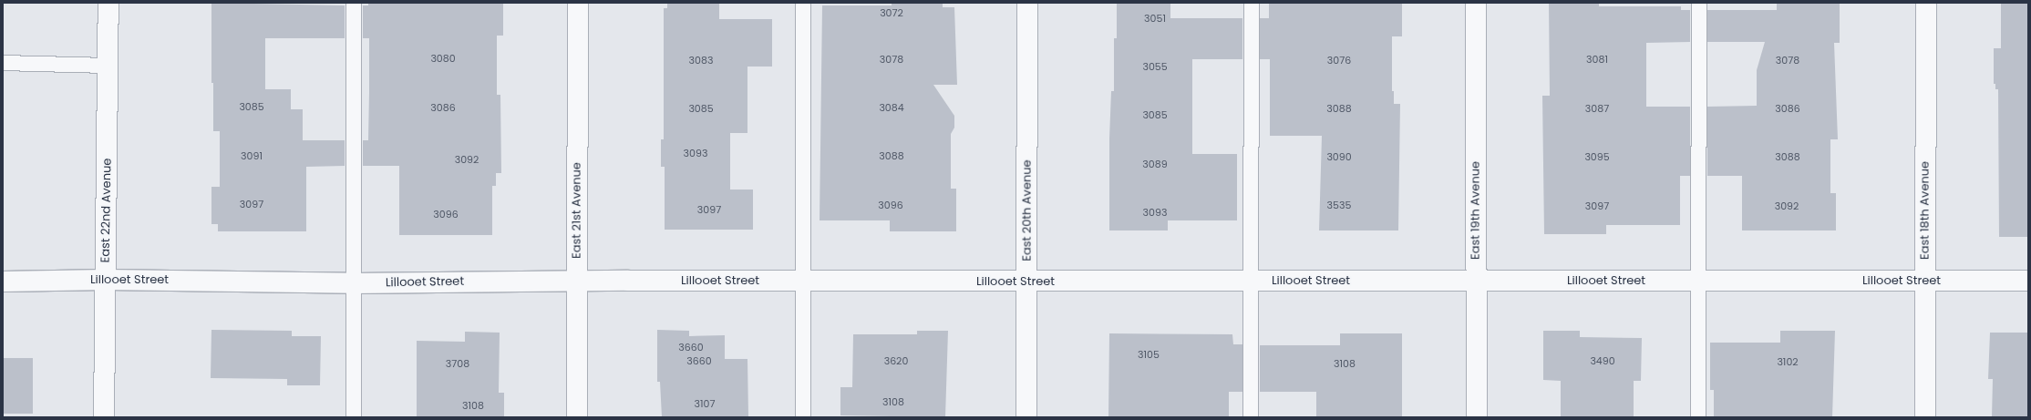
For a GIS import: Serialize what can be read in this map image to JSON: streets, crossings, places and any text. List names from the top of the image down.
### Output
{
  "streets": {
    "street": [
      "East 22nd Avenue",
      "East 21st Avenue",
      "East 20th Avenue",
      "East 19th Avenue",
      "East 18th Avenue",
      "Lillooet Street"
    ]
  },
  "crossings": [
    ["East 22nd Avenue", "Lillooet Street"],
    ["East 21st Avenue", "Lillooet Street"],
    ["East 20th Avenue", "Lillooet Street"],
    ["East 19th Avenue", "Lillooet Street"],
    ["East 18th Avenue", "Lillooet Street"]
  ],
  "house_numbers": [
    "3072",
    "3051",
    "3080",
    "3078",
    "3081",
    "3083",
    "3076",
    "3078",
    "3055",
    "3085",
    "3086",
    "3084",
    "3085",
    "3088",
    "3087",
    "3086",
    "3085",
    "3093",
    "3091",
    "3088",
    "3090",
    "3095",
    "3088",
    "3092",
    "3089",
    "3097",
    "3096",
    "3535",
    "3097",
    "3092",
    "3097",
    "3093",
    "3096",
    "3660",
    "3105",
    "3660",
    "3620",
    "3490",
    "3102",
    "3708",
    "3108",
    "3108",
    "3107",
    "3108"
  ]
}
